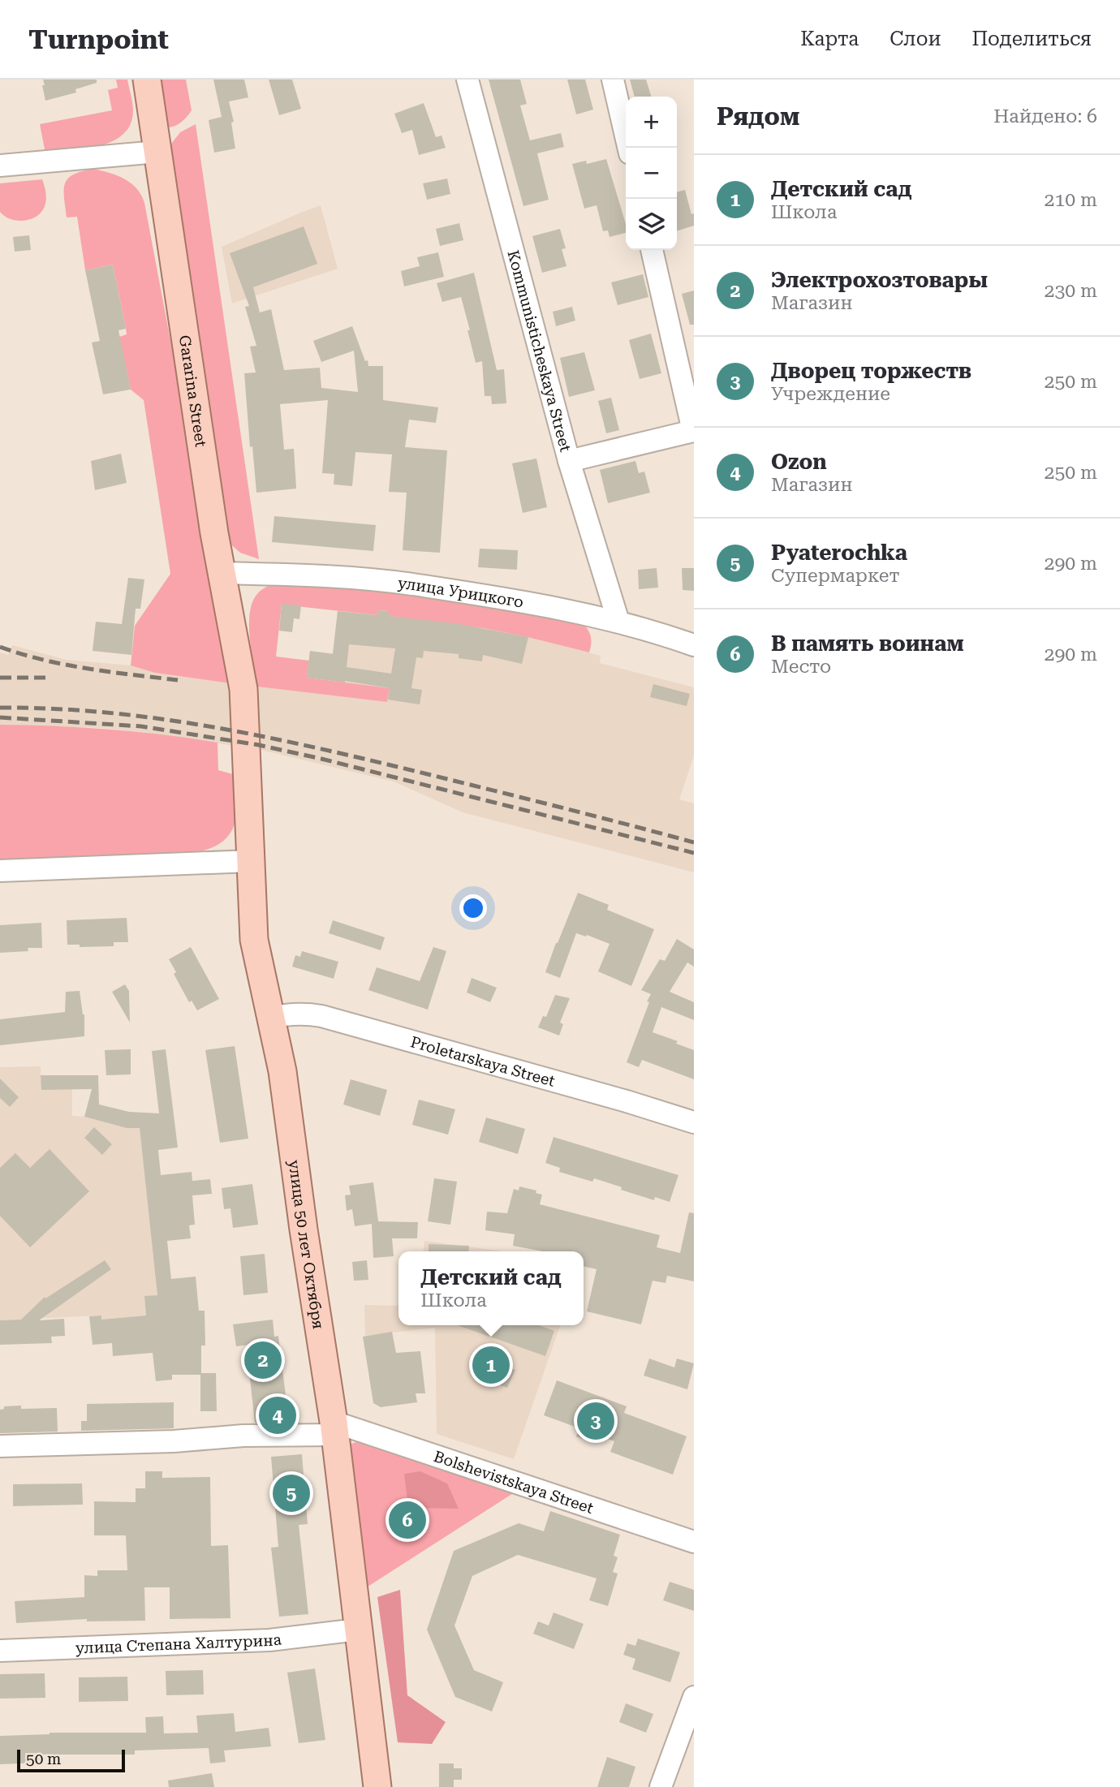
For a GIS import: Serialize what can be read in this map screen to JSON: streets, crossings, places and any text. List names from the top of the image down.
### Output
{
  "streets": {
    "main road": ["Gararina Street", "улица 50 лет Октября"],
    "street": [
      "Kommunisticheskaya Street",
      "улица Урицкого",
      "Proletarskaya Street",
      "Bolshevistskaya Street",
      "улица Степана Халтурина"
    ]
  },
  "crossings": [
    ["Kommunisticheskaya Street", "улица Урицкого"],
    ["Gararina Street", "улица Урицкого"],
    ["Gararina Street", "улица 50 лет Октября"],
    ["Proletarskaya Street", "улица 50 лет Октября"],
    ["улица 50 лет Октября", "Bolshevistskaya Street"],
    ["улица 50 лет Октября", "улица Степана Халтурина"]
  ],
  "scale_bar": "50 m",
  "page": {
    "header": "Turnpoint",
    "nav": ["Карта", "Слои", "Поделиться"],
    "heading": ["Рядом", "Найдено: 6"],
    "map_buttons": ["+", "−"],
    "list": [
      {
        "mark": "1",
        "name": "Детский сад",
        "note": "Школа",
        "value": "210 m"
      },
      {
        "mark": "2",
        "name": "Электрохозтовары",
        "note": "Магазин",
        "value": "230 m"
      },
      {
        "mark": "3",
        "name": "Дворец торжеств",
        "note": "Учреждение",
        "value": "250 m"
      },
      {
        "mark": "4",
        "name": "Ozon",
        "note": "Магазин",
        "value": "250 m"
      },
      {
        "mark": "5",
        "name": "Pyaterochka",
        "note": "Супермаркет",
        "value": "290 m"
      },
      {
        "mark": "6",
        "name": "В память воинам",
        "note": "Место",
        "value": "290 m"
      }
    ],
    "popup": ["Детский сад", "Школа"],
    "pins": [
      "2",
      "1",
      "4",
      "3",
      "5",
      "6"
    ],
    "scale": "50 m"
  }
}
